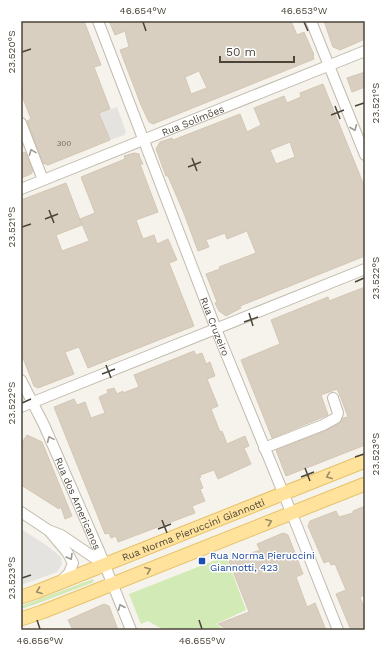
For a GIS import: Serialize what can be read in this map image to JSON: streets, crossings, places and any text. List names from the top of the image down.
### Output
{
  "streets": {
    "main road": ["Rua Norma Pieruccini Giannotti"],
    "street": ["Rua Solimões", "Rua Cruzeiro", "Rua dos Americanos"]
  },
  "crossings": [
    ["Rua Solimões", "Rua Cruzeiro"],
    ["Rua Cruzeiro", "Rua Norma Pieruccini Giannotti"],
    ["Rua dos Americanos", "Rua Norma Pieruccini Giannotti"]
  ],
  "one_way": ["Rua dos Americanos"],
  "places": {
    "transit": ["Rua Norma Pieruccini Giannotti, 423"]
  },
  "house_numbers": ["300"],
  "scale_bar": "50 m",
  "coordinates": [
    "46.654°W",
    "46.653°W",
    "23.520°S",
    "23.521°S",
    "23.522°S",
    "23.523°S",
    "46.656°W",
    "46.655°W"
  ]
}
